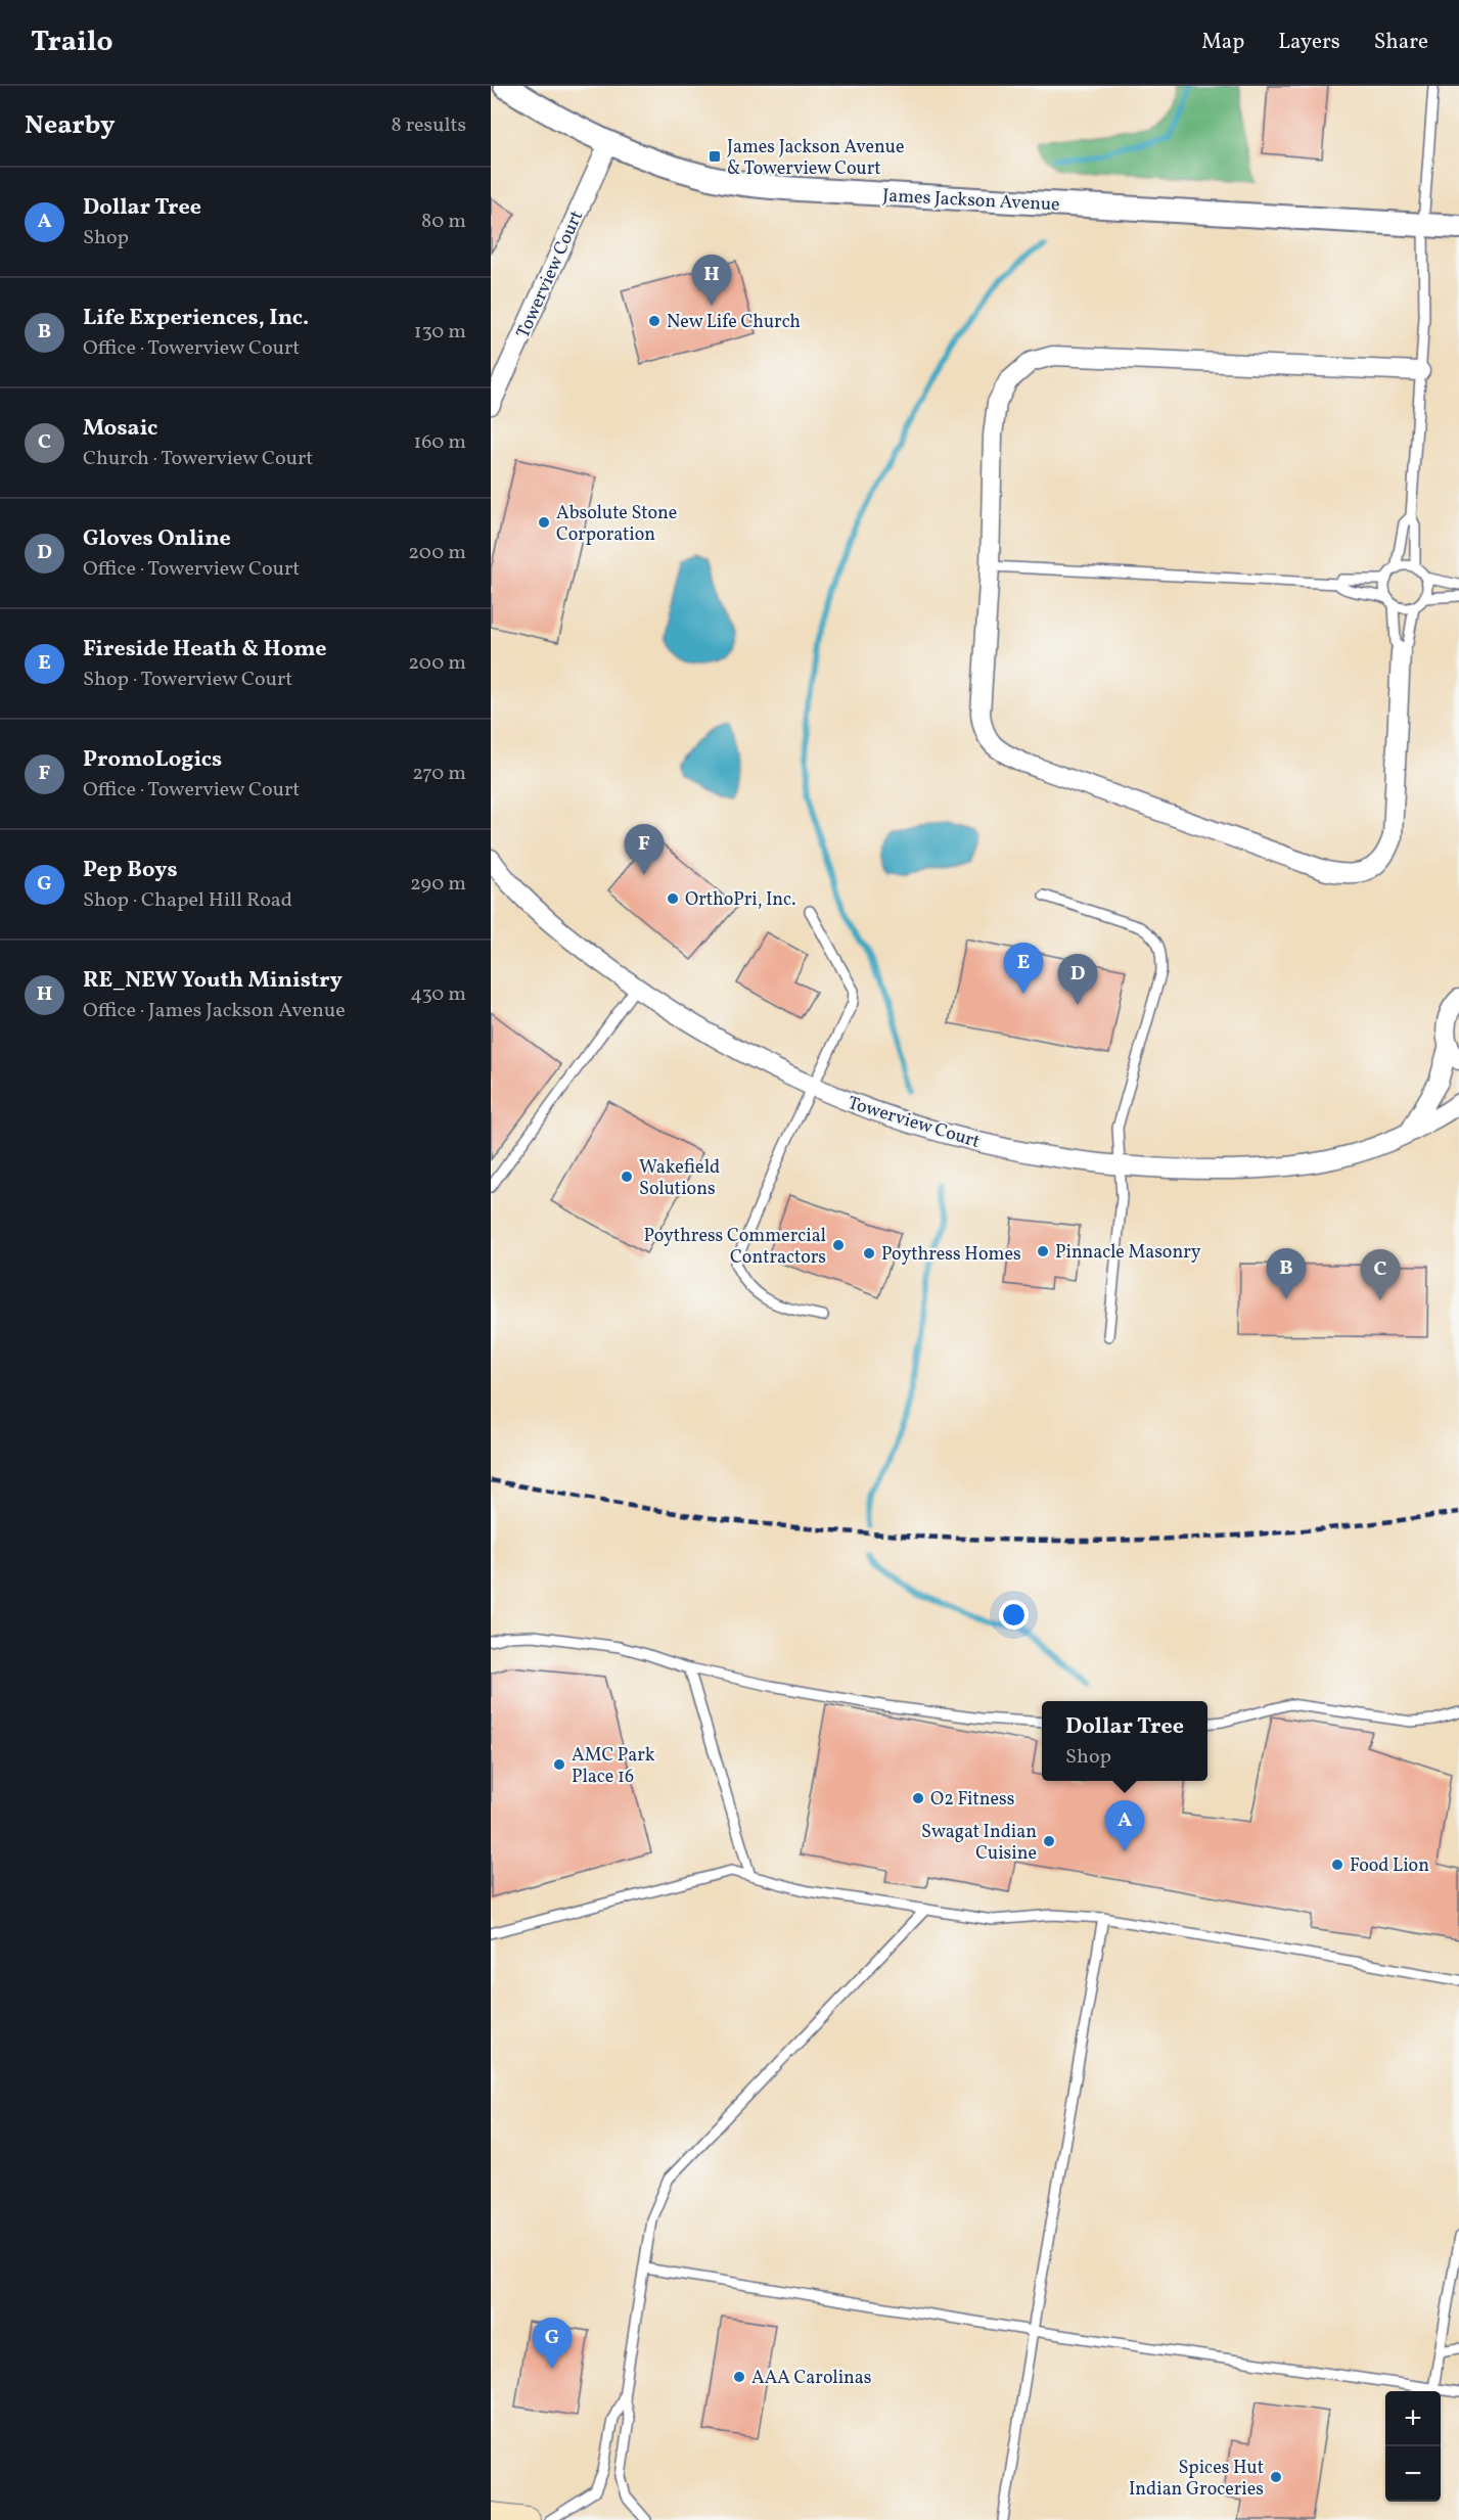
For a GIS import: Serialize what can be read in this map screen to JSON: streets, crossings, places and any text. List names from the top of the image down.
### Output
{
  "streets": {
    "street": ["James Jackson Avenue", "Towerview Court"]
  },
  "crossings": [
    ["James Jackson Avenue", "Towerview Court"]
  ],
  "places": {
    "transit": ["James Jackson Avenue & Towerview Court"],
    "other": [
      "New Life Church",
      "Absolute Stone Corporation",
      "OrthoPri, Inc.",
      "Wakefield Solutions",
      "Poythress Commercial Contractors",
      "Pinnacle Masonry",
      "Poythress Homes",
      "AMC Park Place 16",
      "O2 Fitness",
      "Swagat Indian Cuisine",
      "Food Lion",
      "AAA Carolinas",
      "Spices Hut Indian Groceries"
    ]
  },
  "page": {
    "header": "Trailo",
    "nav": ["Map", "Layers", "Share"],
    "heading": ["Nearby", "8 results"],
    "list": [
      {
        "mark": "A",
        "name": "Dollar Tree",
        "note": "Shop",
        "value": "80 m"
      },
      {
        "mark": "B",
        "name": "Life Experiences, Inc.",
        "note": "Office · Towerview Court",
        "value": "130 m"
      },
      {
        "mark": "C",
        "name": "Mosaic",
        "note": "Church · Towerview Court",
        "value": "160 m"
      },
      {
        "mark": "D",
        "name": "Gloves Online",
        "note": "Office · Towerview Court",
        "value": "200 m"
      },
      {
        "mark": "E",
        "name": "Fireside Heath & Home",
        "note": "Shop · Towerview Court",
        "value": "200 m"
      },
      {
        "mark": "F",
        "name": "PromoLogics",
        "note": "Office · Towerview Court",
        "value": "270 m"
      },
      {
        "mark": "G",
        "name": "Pep Boys",
        "note": "Shop · Chapel Hill Road",
        "value": "290 m"
      },
      {
        "mark": "H",
        "name": "RE_NEW Youth Ministry",
        "note": "Office · James Jackson Avenue",
        "value": "430 m"
      }
    ],
    "pins": [
      "H",
      "F",
      "E",
      "D",
      "B",
      "C",
      "A",
      "G"
    ],
    "popup": ["Dollar Tree", "Shop"],
    "map_buttons": ["+", "−"]
  }
}
